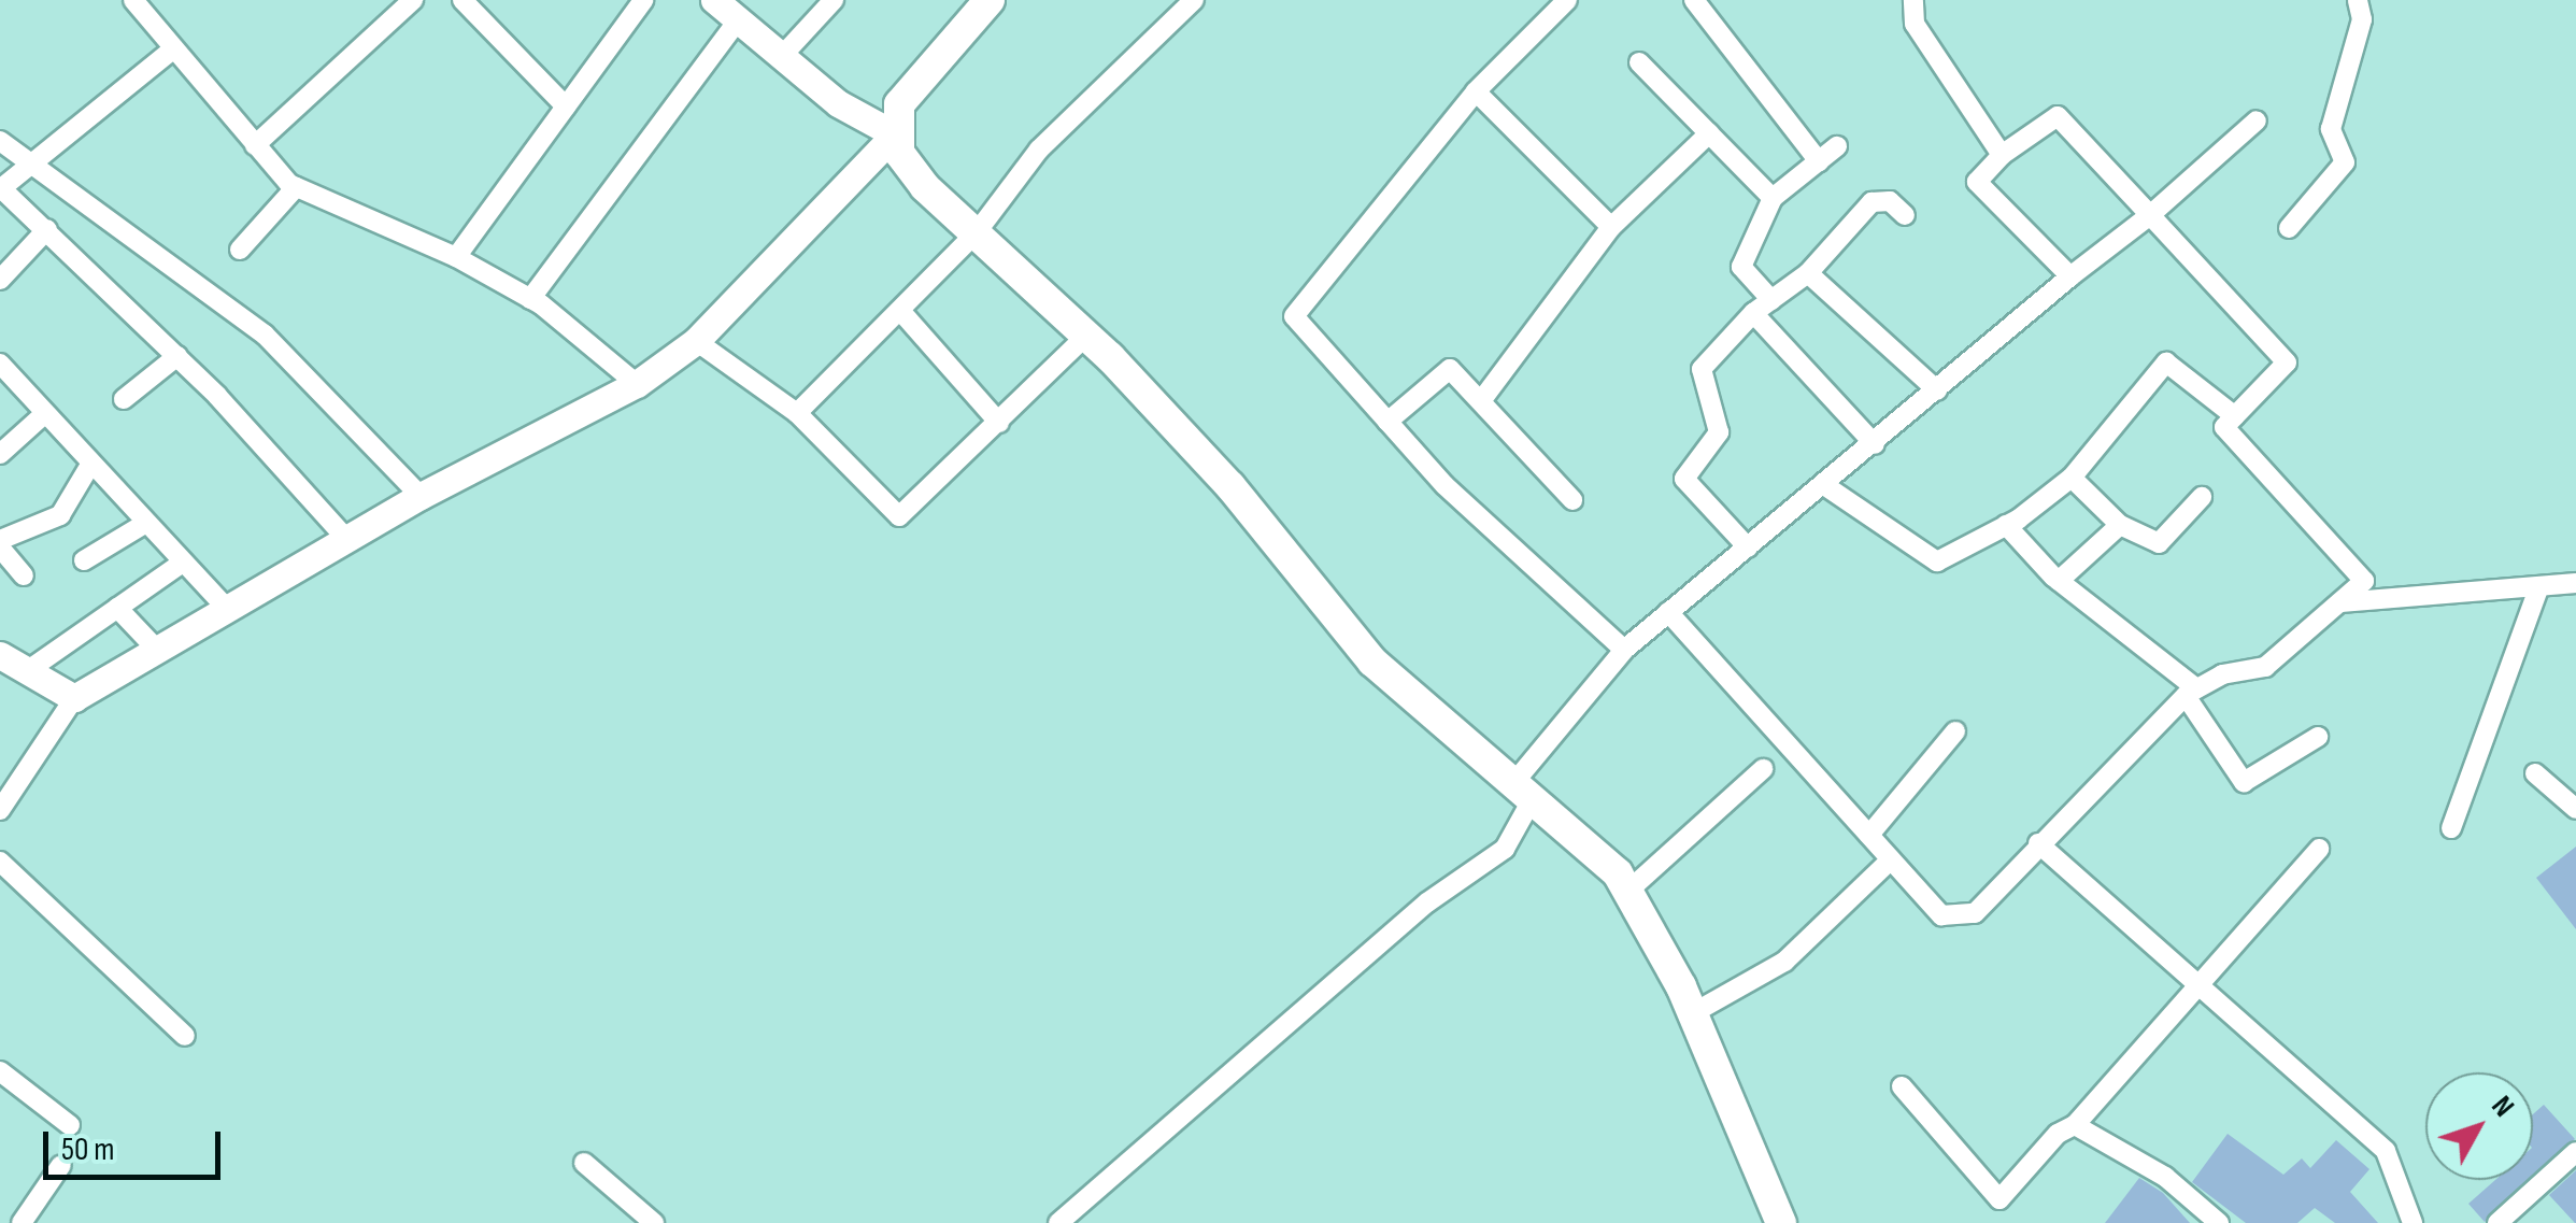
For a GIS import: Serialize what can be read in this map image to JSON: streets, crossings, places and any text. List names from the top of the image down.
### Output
{
  "scale_bar": "50 m",
  "north": "top right"
}
